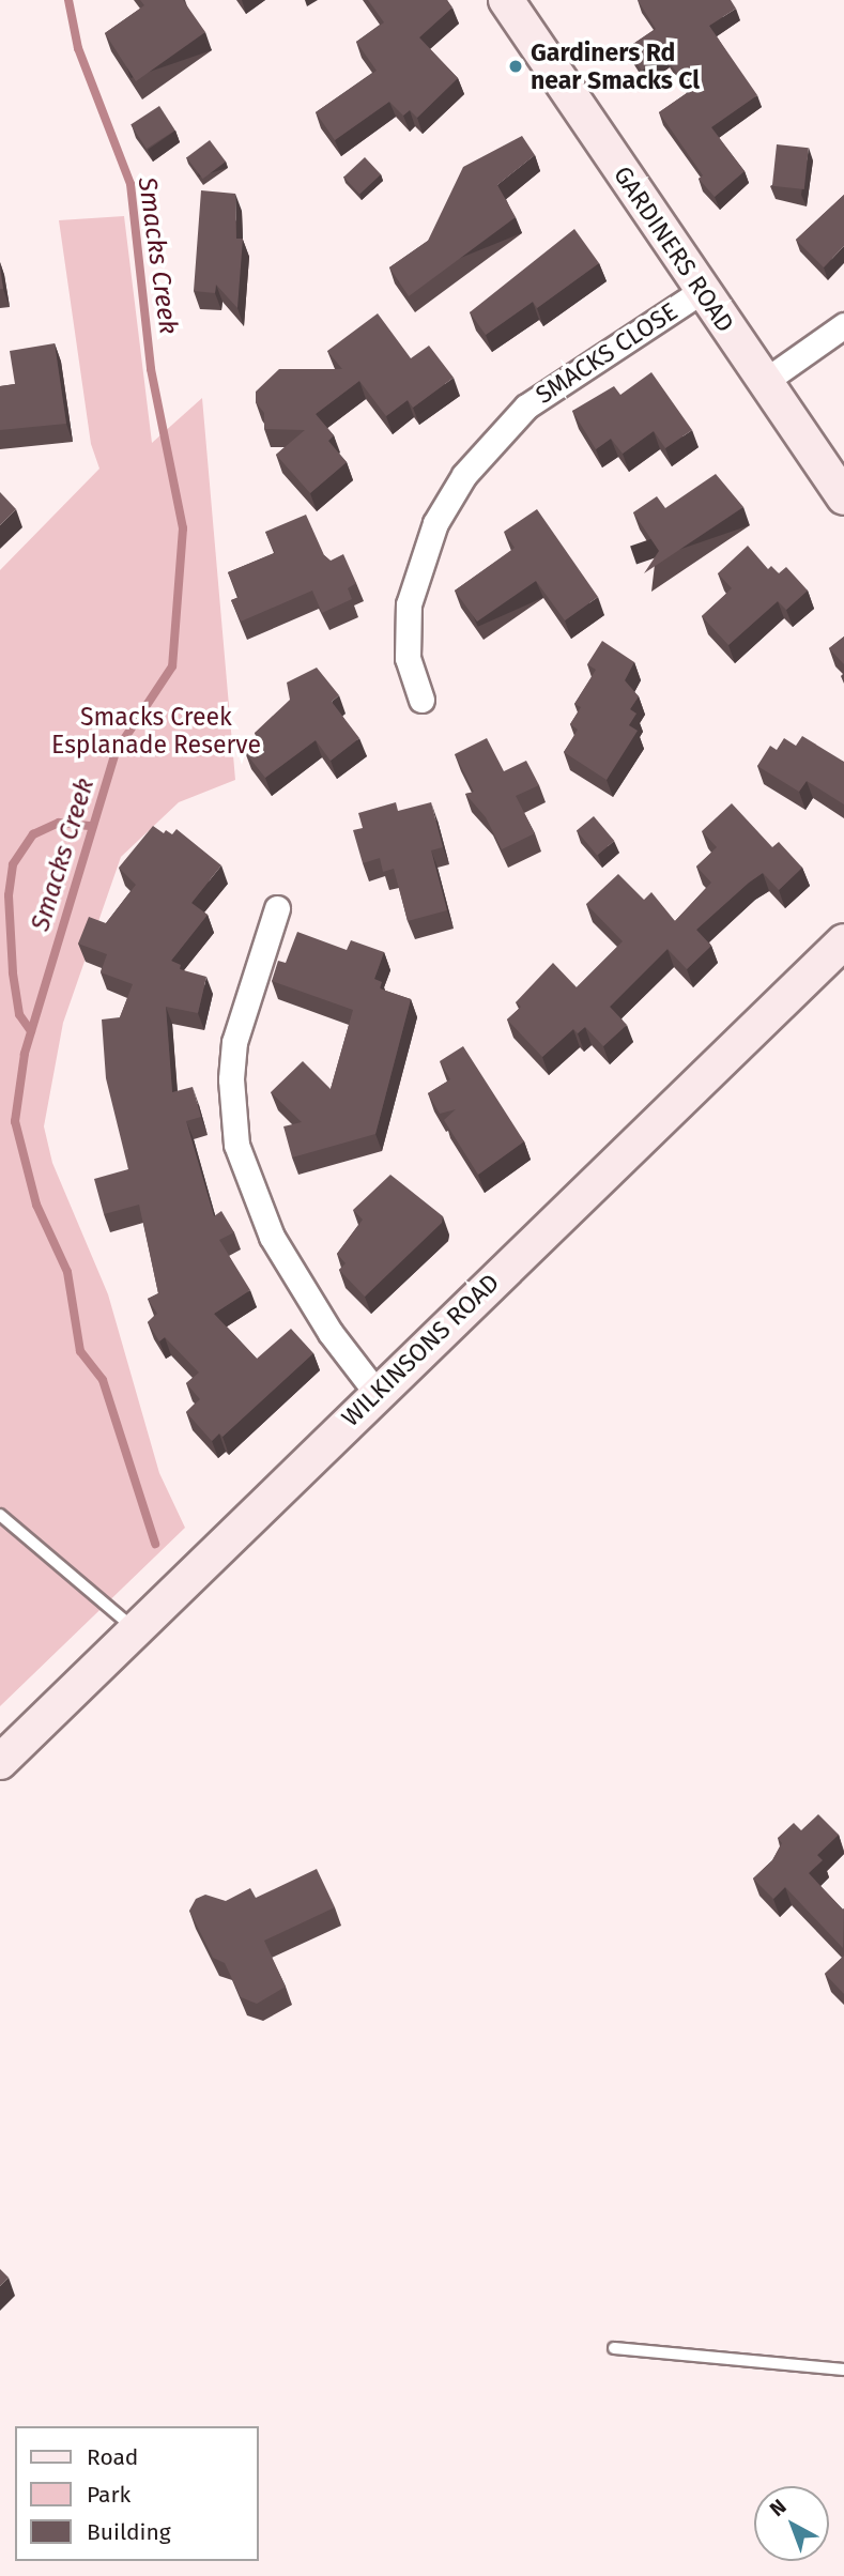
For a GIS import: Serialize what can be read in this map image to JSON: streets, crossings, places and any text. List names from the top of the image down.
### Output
{
  "streets": {
    "street": ["GARDINERS ROAD", "SMACKS CLOSE", "WILKINSONS ROAD"]
  },
  "crossings": [
    ["GARDINERS ROAD", "SMACKS CLOSE"]
  ],
  "water": ["Smacks Creek"],
  "parks": ["Smacks Creek Esplanade Reserve"],
  "places": ["Gardiners Rd near Smacks Cl"],
  "legend": ["Road", "Park", "Building"],
  "north": "top left"
}
